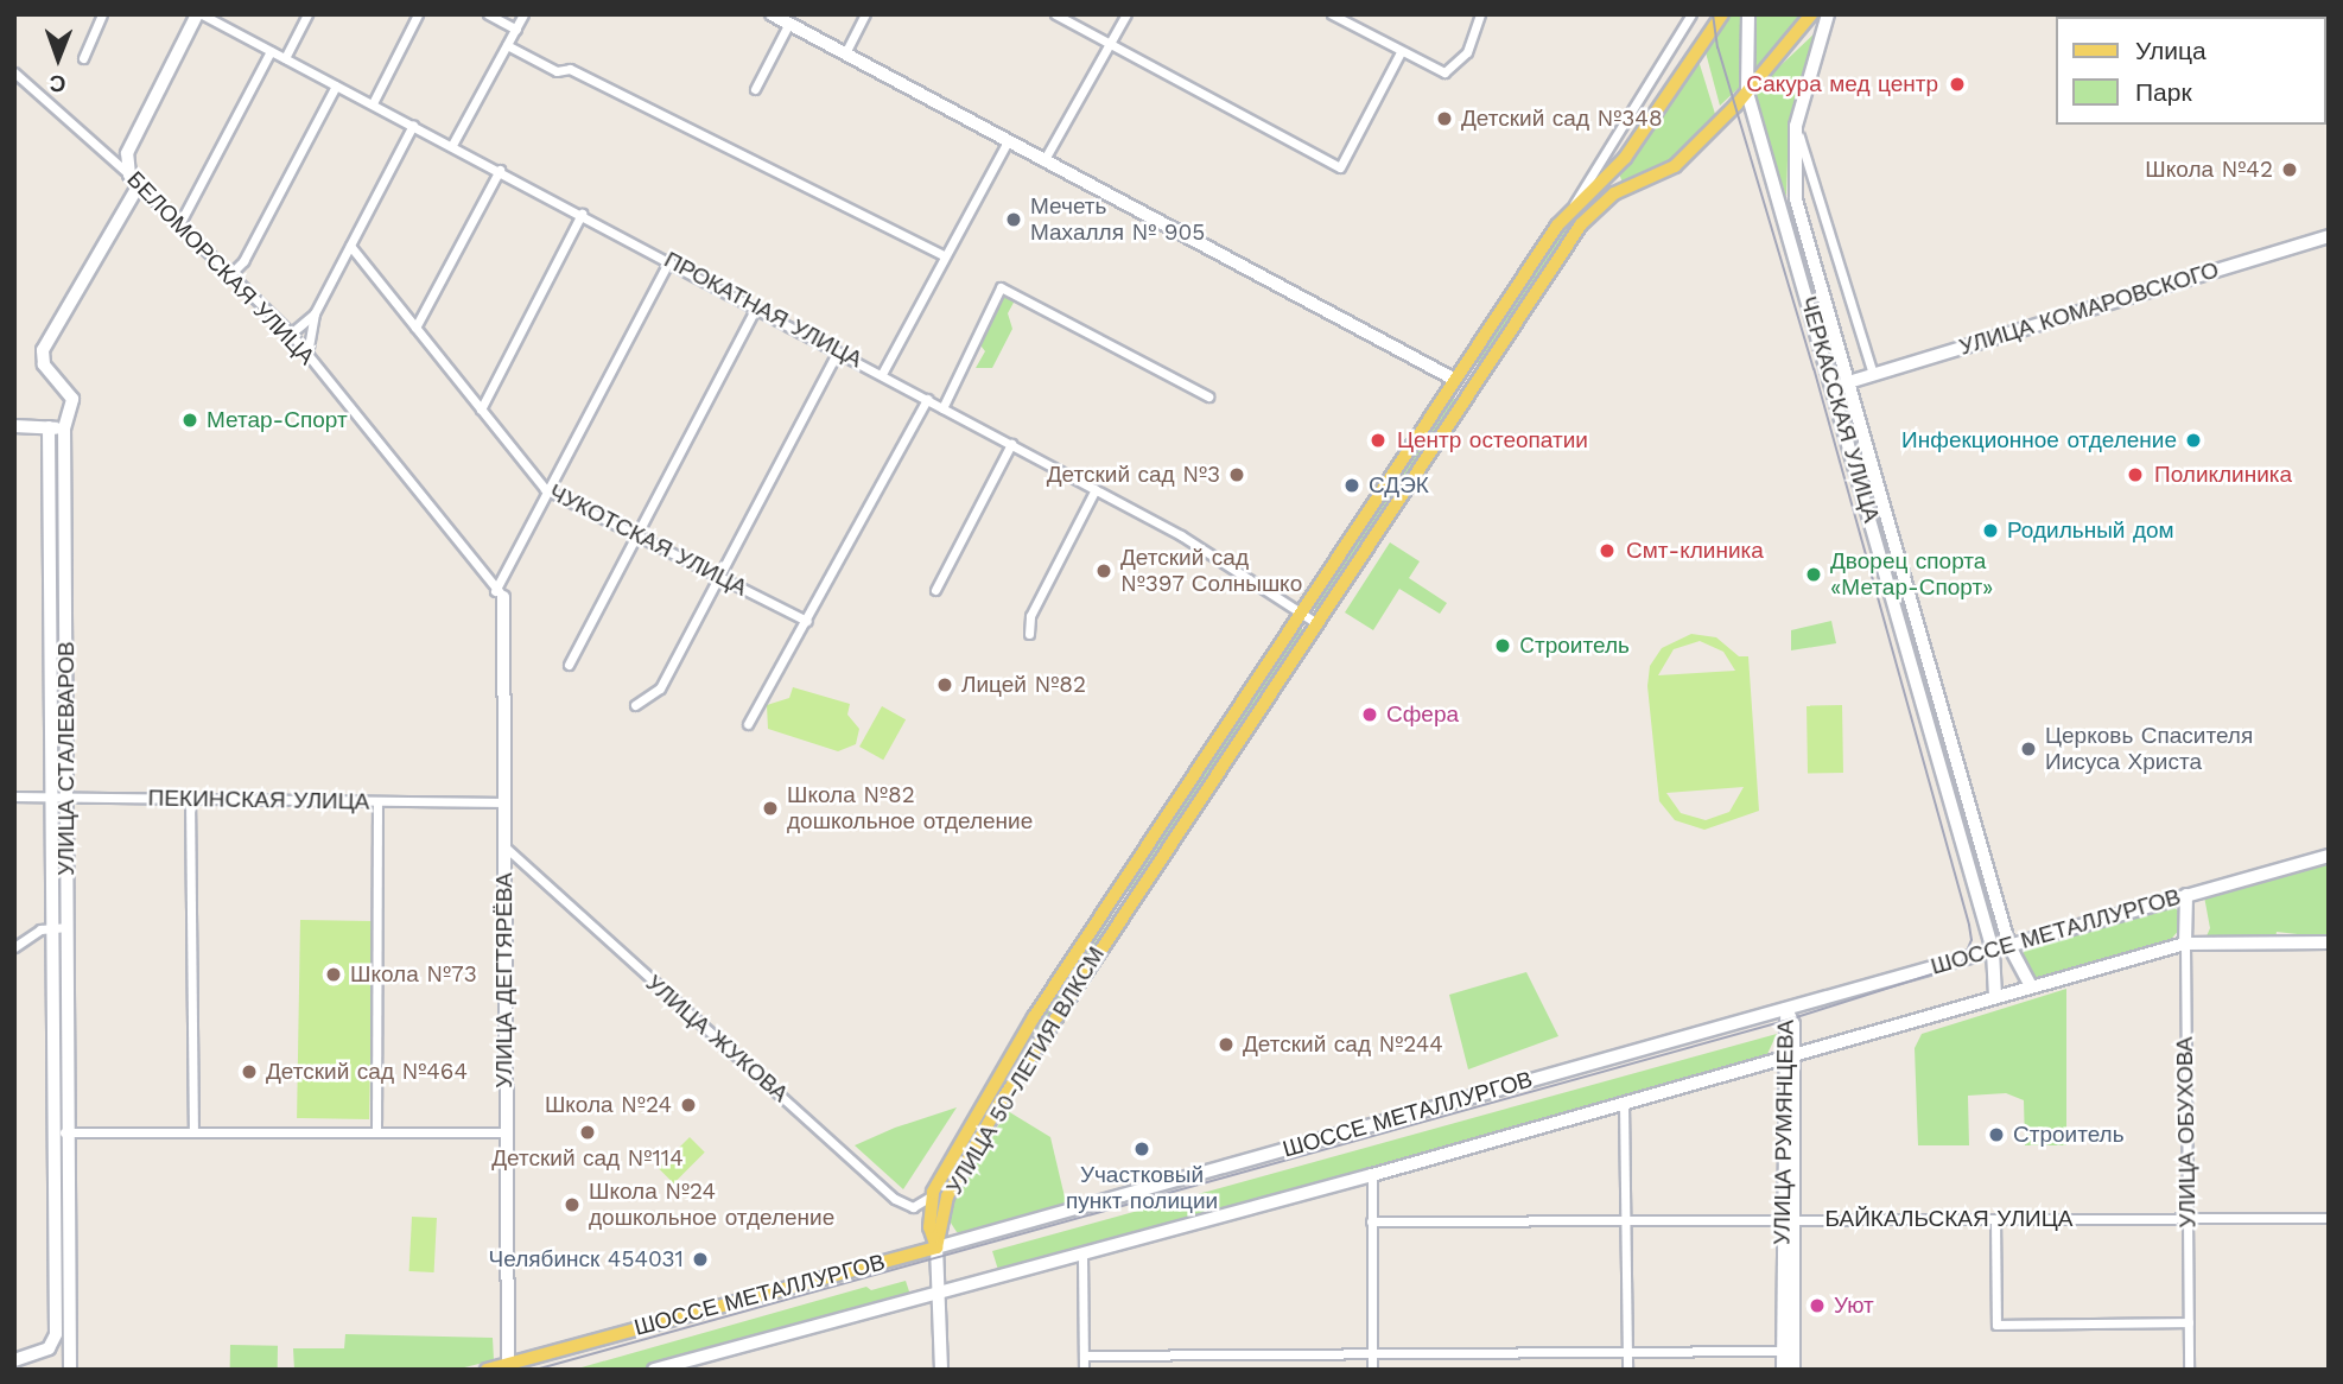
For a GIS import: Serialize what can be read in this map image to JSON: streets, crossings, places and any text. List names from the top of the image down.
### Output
{
  "streets": {
    "main road": ["ШОССЕ МЕТАЛЛУРГОВ", "УЛИЦА 50-ЛЕТИЯ ВЛКСМ"],
    "street": [
      "БЕЛОМОРСКАЯ УЛИЦА",
      "УЛИЦА КОМАРОВСКОГО",
      "ПРОКАТНАЯ УЛИЦА",
      "ЧЕРКАССКАЯ УЛИЦА",
      "ЧУКОТСКАЯ УЛИЦА",
      "УЛИЦА СТАЛЕВАРОВ",
      "ПЕКИНСКАЯ УЛИЦА",
      "УЛИЦА ДЕГТЯРЁВА",
      "УЛИЦА ЖУКОВА",
      "УЛИЦА РУМЯНЦЕВА",
      "УЛИЦА ОБУХОВА",
      "БАЙКАЛЬСКАЯ УЛИЦА"
    ]
  },
  "crossings": [
    ["БЕЛОМОРСКАЯ УЛИЦА", "УЛИЦА СТАЛЕВАРОВ"],
    ["БЕЛОМОРСКАЯ УЛИЦА", "УЛИЦА ДЕГТЯРЁВА"],
    ["УЛИЦА КОМАРОВСКОГО", "ЧЕРКАССКАЯ УЛИЦА"],
    ["ПРОКАТНАЯ УЛИЦА", "УЛИЦА 50-ЛЕТИЯ ВЛКСМ"],
    ["ЧЕРКАССКАЯ УЛИЦА", "ШОССЕ МЕТАЛЛУРГОВ"],
    ["ЧЕРКАССКАЯ УЛИЦА", "УЛИЦА 50-ЛЕТИЯ ВЛКСМ"],
    ["УЛИЦА СТАЛЕВАРОВ", "ПЕКИНСКАЯ УЛИЦА"],
    ["ПЕКИНСКАЯ УЛИЦА", "УЛИЦА ДЕГТЯРЁВА"],
    ["ШОССЕ МЕТАЛЛУРГОВ", "УЛИЦА ДЕГТЯРЁВА"],
    ["ШОССЕ МЕТАЛЛУРГОВ", "УЛИЦА 50-ЛЕТИЯ ВЛКСМ"],
    ["ШОССЕ МЕТАЛЛУРГОВ", "УЛИЦА РУМЯНЦЕВА"],
    ["ШОССЕ МЕТАЛЛУРГОВ", "УЛИЦА ОБУХОВА"],
    ["УЛИЦА ДЕГТЯРЁВА", "УЛИЦА ЖУКОВА"],
    ["УЛИЦА ЖУКОВА", "УЛИЦА 50-ЛЕТИЯ ВЛКСМ"],
    ["УЛИЦА РУМЯНЦЕВА", "БАЙКАЛЬСКАЯ УЛИЦА"],
    ["УЛИЦА ОБУХОВА", "БАЙКАЛЬСКАЯ УЛИЦА"]
  ],
  "places": [
    "Сакура мед центр",
    "Детский сад №348",
    "Школа №42",
    "Мечеть Махалля № 905",
    "Метар-Спорт",
    "Центр остеопатии",
    "Инфекционное отделение",
    "Детский сад №3",
    "Поликлиника",
    "СДЭК",
    "Родильный дом",
    "Смт-клиника",
    "Детский сад №397 Солнышко",
    "Дворец спорта «Метар-Спорт»",
    "Cтроитель",
    "Лицей №82",
    "Сфера",
    "Церковь Спасителя Иисуса Христа",
    "Школа №82 дошкольное отделение",
    "Школа №73",
    "Детский сад №244",
    "Детский сад №464",
    "Школа №24",
    "Детский сад №114",
    "Строитель",
    "Участковый пункт полиции",
    "Школа №24 дошкольное отделение",
    "Челябинск 454031",
    "Уют"
  ],
  "legend": ["Улица", "Парк"],
  "north": "bottom"
}
